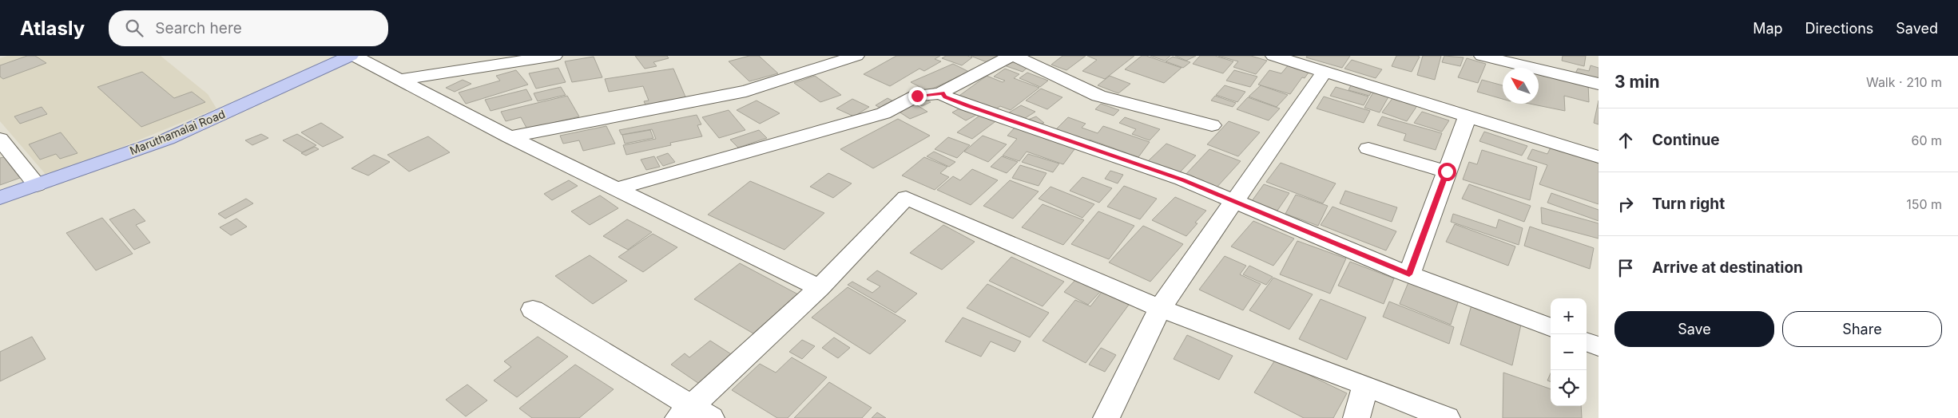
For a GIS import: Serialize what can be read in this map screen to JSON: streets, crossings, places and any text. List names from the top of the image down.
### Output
{
  "streets": {
    "main road": ["Maruthamalai Road"]
  },
  "north": "top left",
  "page": {
    "header": "Atlasly",
    "search": "Search here",
    "nav": ["Map", "Directions", "Saved"],
    "heading": ["3 min", "Walk · 210 m"],
    "list": [
      ["Continue", "60 m"],
      ["Turn right", "150 m"],
      "Arrive at destination"
    ],
    "map_buttons": ["+", "−"],
    "buttons": ["Save", "Share"]
  }
}
